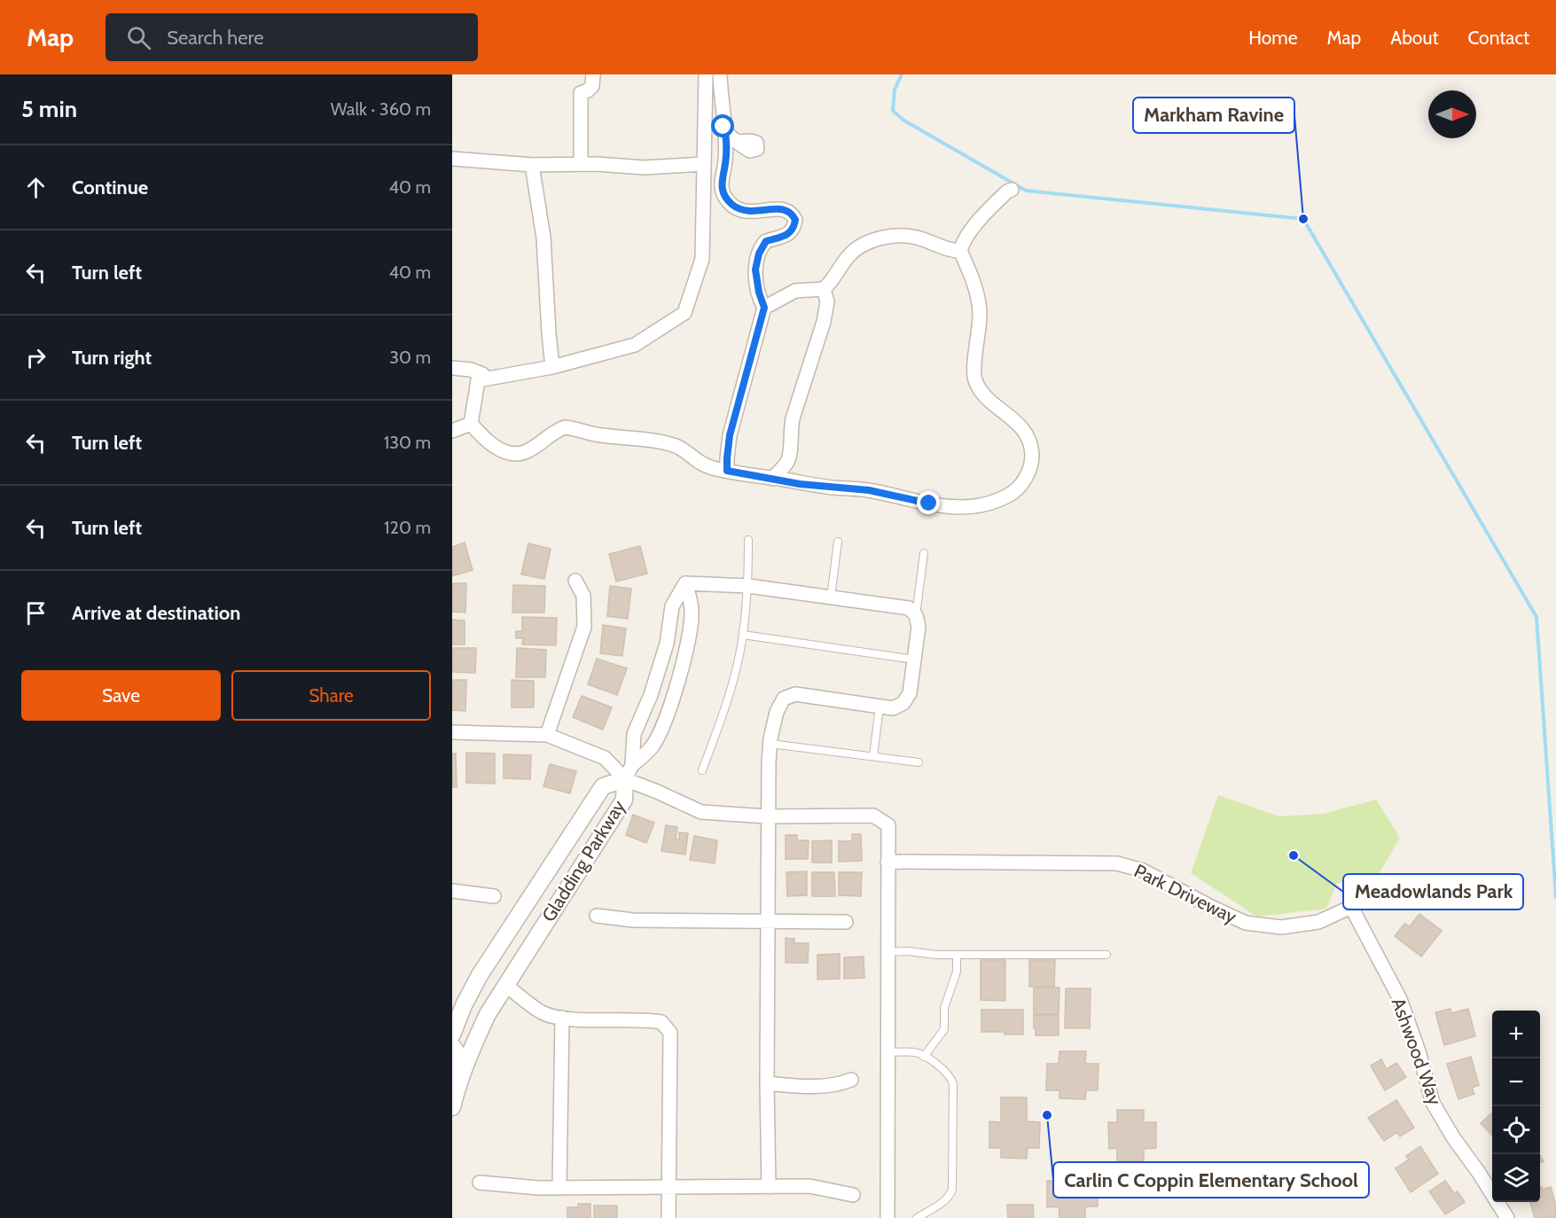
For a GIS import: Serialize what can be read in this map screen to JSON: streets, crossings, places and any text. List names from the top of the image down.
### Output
{
  "streets": {
    "street": ["Gladding Parkway", "Park Driveway", "Ashwood Way"]
  },
  "crossings": [
    ["Park Driveway", "Ashwood Way"]
  ],
  "places": ["Markham Ravine", "Meadowlands Park", "Carlin C Coppin Elementary School"],
  "north": "right",
  "page": {
    "header": "Map",
    "search": "Search here",
    "nav": [
      "Home",
      "Map",
      "About",
      "Contact"
    ],
    "heading": ["5 min", "Walk · 360 m"],
    "list": [
      ["Continue", "40 m"],
      ["Turn left", "40 m"],
      ["Turn right", "30 m"],
      ["Turn left", "130 m"],
      ["Turn left", "120 m"],
      "Arrive at destination"
    ],
    "buttons": ["Save", "Share"],
    "map_buttons": ["+", "−"]
  }
}
